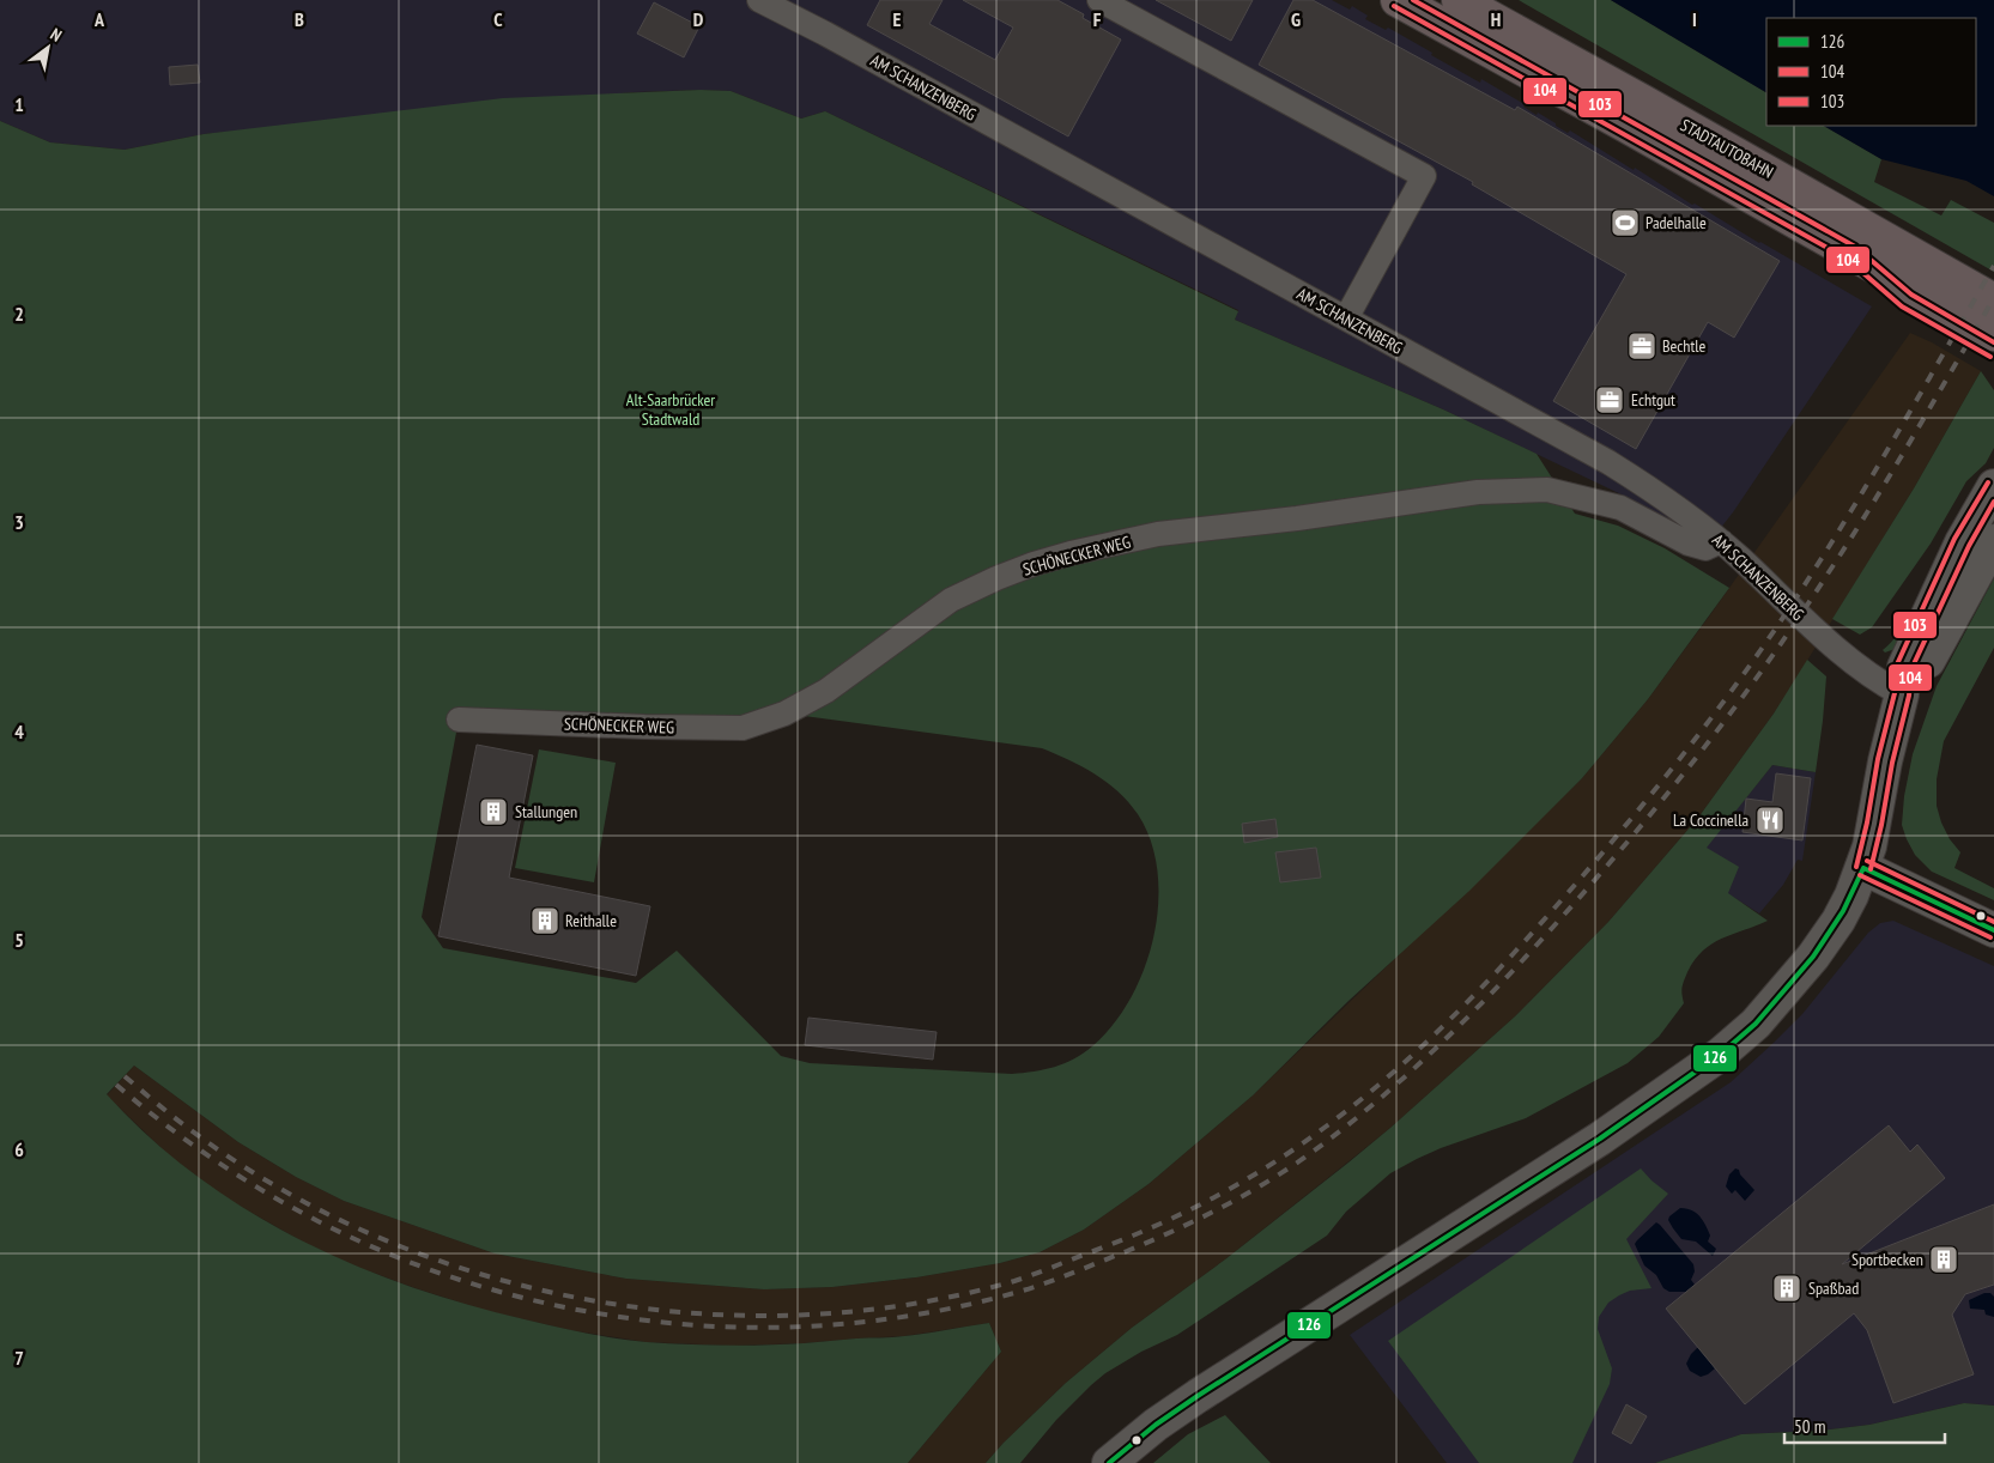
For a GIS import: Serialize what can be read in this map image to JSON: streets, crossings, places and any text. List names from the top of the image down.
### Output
{
  "streets": {
    "highway": ["STADTAUTOBAHN"],
    "street": ["AM SCHANZENBERG", "SCHÖNECKER WEG"]
  },
  "crossings": [
    ["AM SCHANZENBERG", "SCHÖNECKER WEG"]
  ],
  "parks": ["Alt-Saarbrücker Stadtwald"],
  "places": {
    "sports": ["Padelhalle"],
    "office": ["Bechtle", "Echtgut"],
    "building": [
      "Stallungen",
      "Reithalle",
      "Sportbecken",
      "Spaßbad"
    ],
    "restaurant": ["La Coccinella"]
  },
  "lines": ["transit line 103", "transit line 104", "transit line 126"],
  "legend": ["126", "104", "103"],
  "scale_bar": "50 m",
  "north": "top right",
  "grid": {
    "columns": [
      "A",
      "B",
      "C",
      "D",
      "E",
      "F",
      "G",
      "H",
      "I"
    ],
    "rows": [
      "1",
      "2",
      "3",
      "4",
      "5",
      "6",
      "7"
    ]
  }
}
